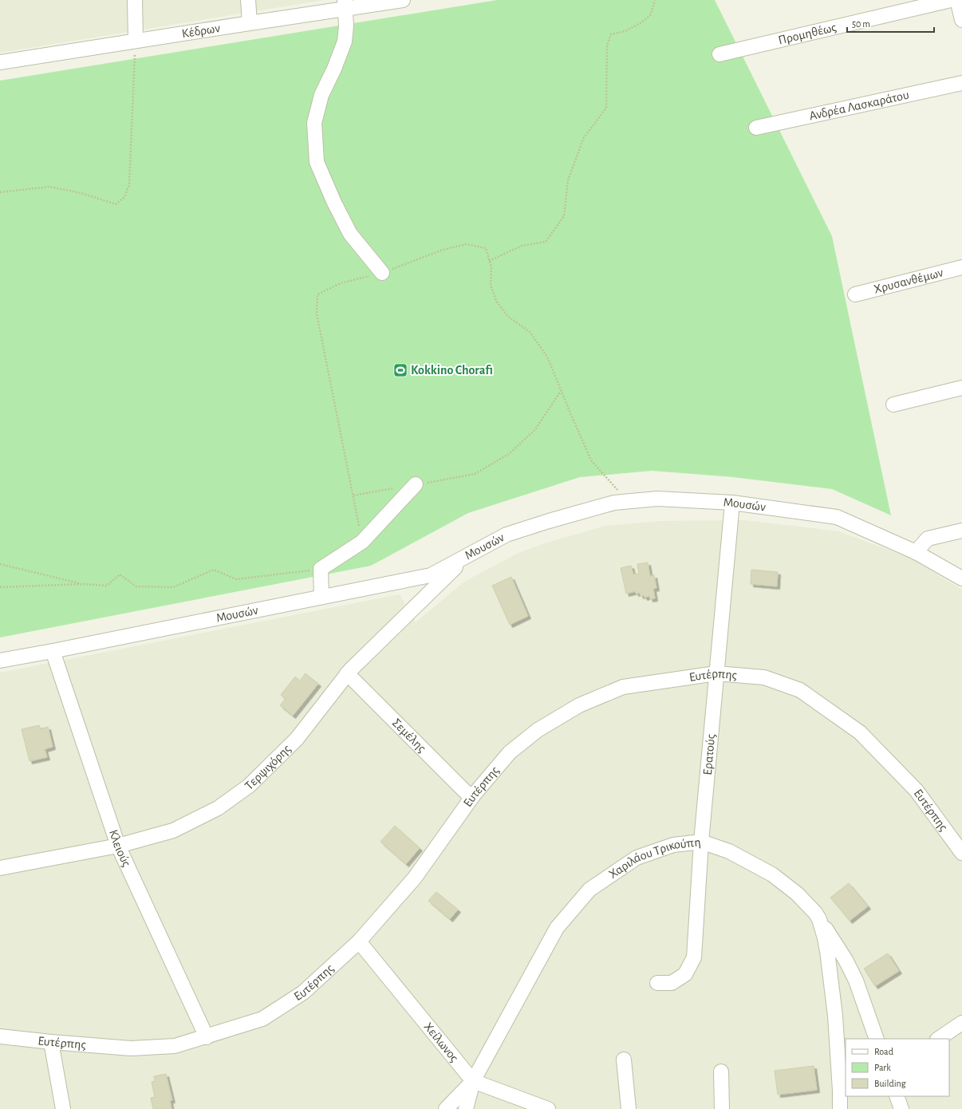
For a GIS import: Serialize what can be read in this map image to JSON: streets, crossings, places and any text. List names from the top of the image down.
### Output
{
  "streets": {
    "street": [
      "Κέδρων",
      "Προμηθέως",
      "Ανδρέα Λασκαράτου",
      "Χρυσανθέμων",
      "Μουσών",
      "Ευτέρπης",
      "Σεμέλης",
      "Ερατούς",
      "Τερψιχόρης",
      "Κλειούς",
      "Χαριλάου Τρικούπη",
      "Χείλωνος"
    ]
  },
  "crossings": [
    ["Μουσών", "Ερατούς"],
    ["Μουσών", "Τερψιχόρης"],
    ["Μουσών", "Κλειούς"],
    ["Ευτέρπης", "Σεμέλης"],
    ["Ευτέρπης", "Ερατούς"],
    ["Ευτέρπης", "Κλειούς"],
    ["Ευτέρπης", "Χείλωνος"],
    ["Σεμέλης", "Τερψιχόρης"],
    ["Ερατούς", "Χαριλάου Τρικούπη"],
    ["Τερψιχόρης", "Κλειούς"],
    ["Χαριλάου Τρικούπη", "Χείλωνος"]
  ],
  "places": {
    "sports": ["Kokkino Chorafi"]
  },
  "legend": ["Road", "Park", "Building"],
  "scale_bar": "50 m"
}
